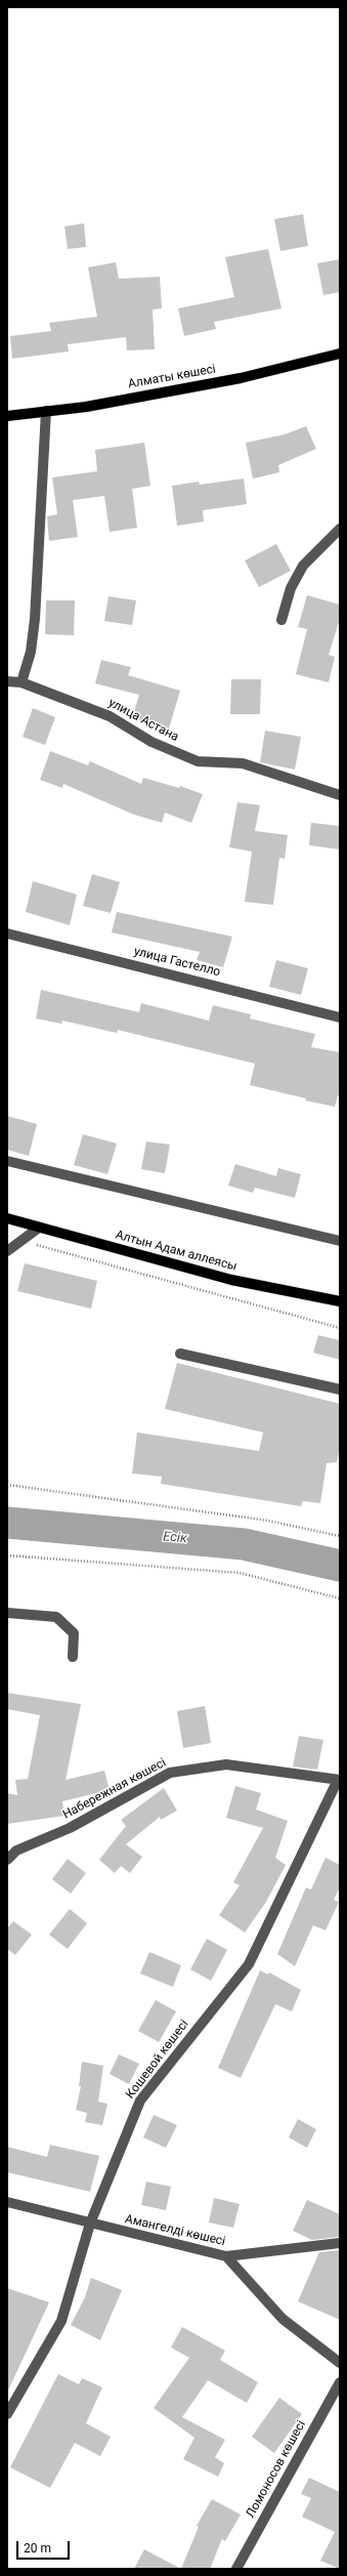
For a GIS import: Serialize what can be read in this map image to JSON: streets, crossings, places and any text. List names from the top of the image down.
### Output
{
  "streets": {
    "main road": ["Алматы көшесі", "Алтын Адам аллеясы"],
    "street": [
      "улица Астана",
      "улица Гастелло",
      "Набережная көшесі",
      "Кошевой көшесі",
      "Амангелді көшесі",
      "Ломоносов көшесі"
    ]
  },
  "crossings": [
    ["Набережная көшесі", "Кошевой көшесі"],
    ["Кошевой көшесі", "Амангелді көшесі"]
  ],
  "water": ["Есік"],
  "scale_bar": "20 m"
}
